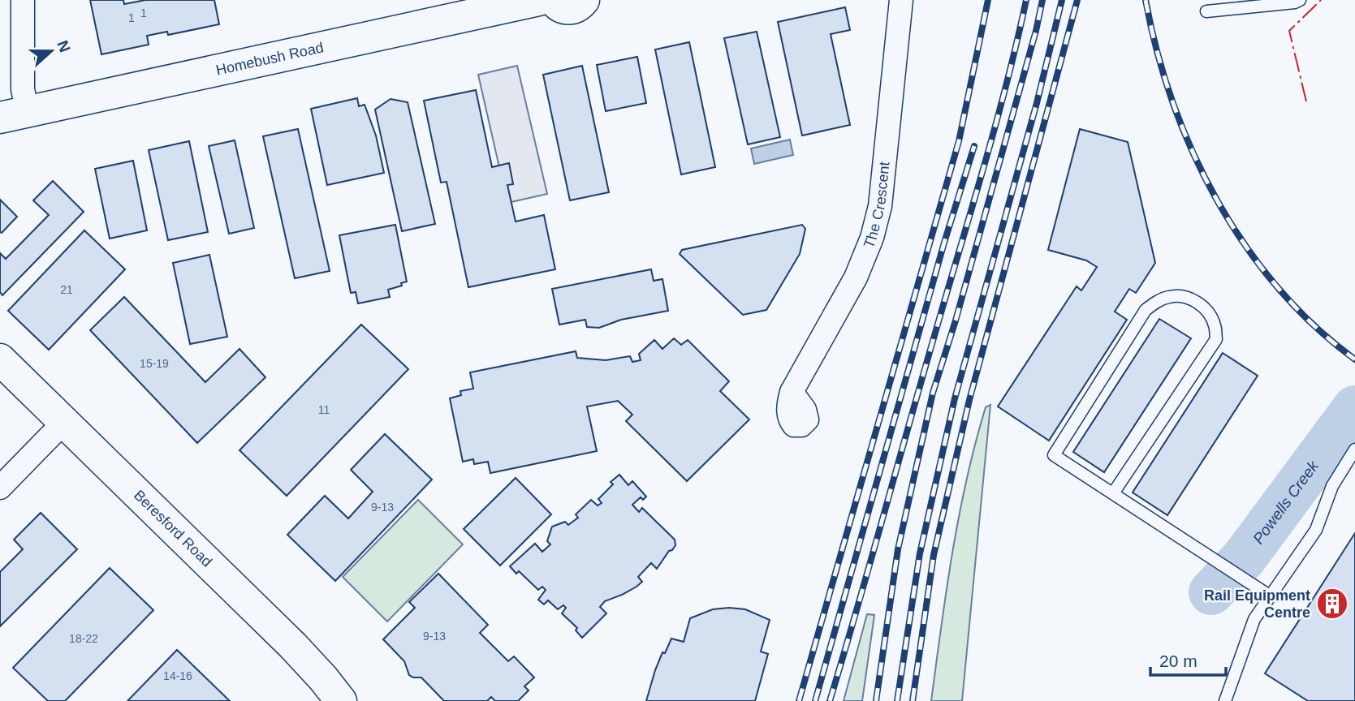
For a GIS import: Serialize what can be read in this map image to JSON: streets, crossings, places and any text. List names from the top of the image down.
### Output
{
  "streets": {
    "street": ["Homebush Road", "The Crescent", "Beresford Road"]
  },
  "water": ["Powells Creek"],
  "places": {
    "building": ["Rail Equipment Centre"]
  },
  "house_numbers": [
    "1",
    "1",
    "21",
    "15-19",
    "11",
    "9-13",
    "9-13",
    "18-22",
    "14-16"
  ],
  "scale_bar": "20 m",
  "north": "right"
}
